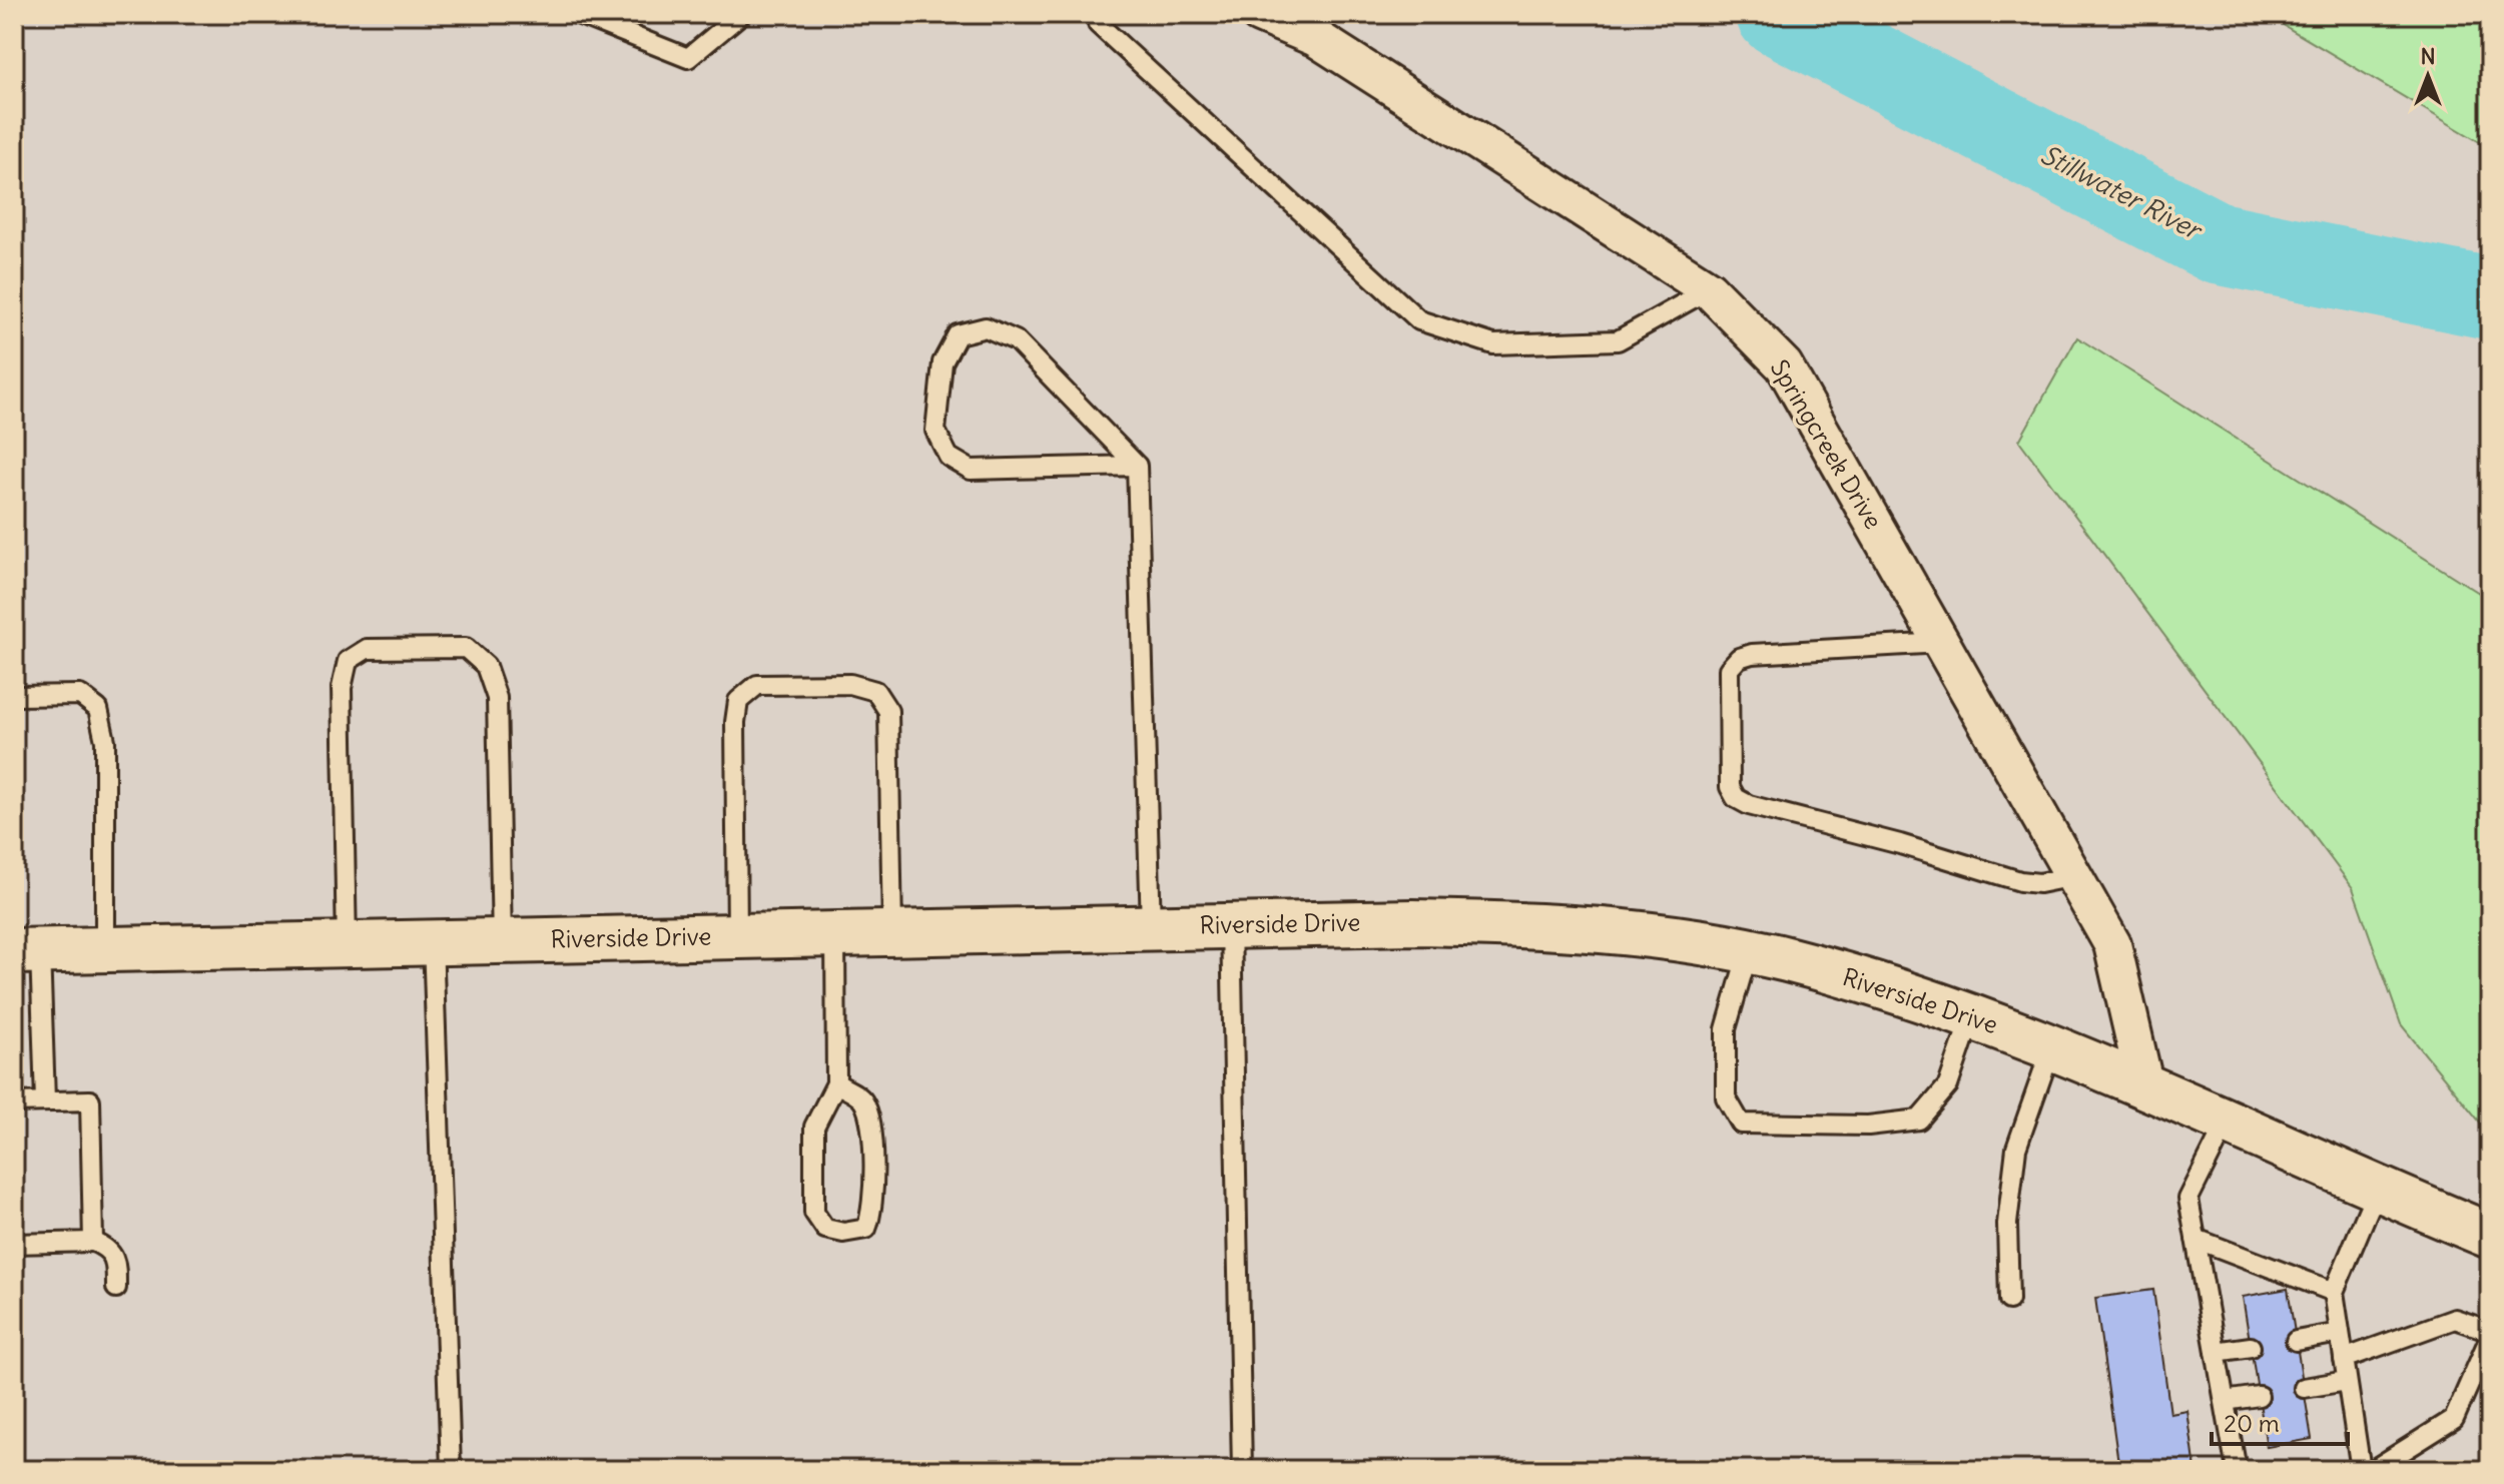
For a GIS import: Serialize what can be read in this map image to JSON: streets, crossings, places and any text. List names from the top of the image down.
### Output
{
  "streets": {
    "main road": ["Riverside Drive"],
    "street": ["Springcreek Drive"]
  },
  "crossings": [
    ["Springcreek Drive", "Riverside Drive"]
  ],
  "water": ["Stillwater River"],
  "scale_bar": "20 m",
  "north": "top"
}
